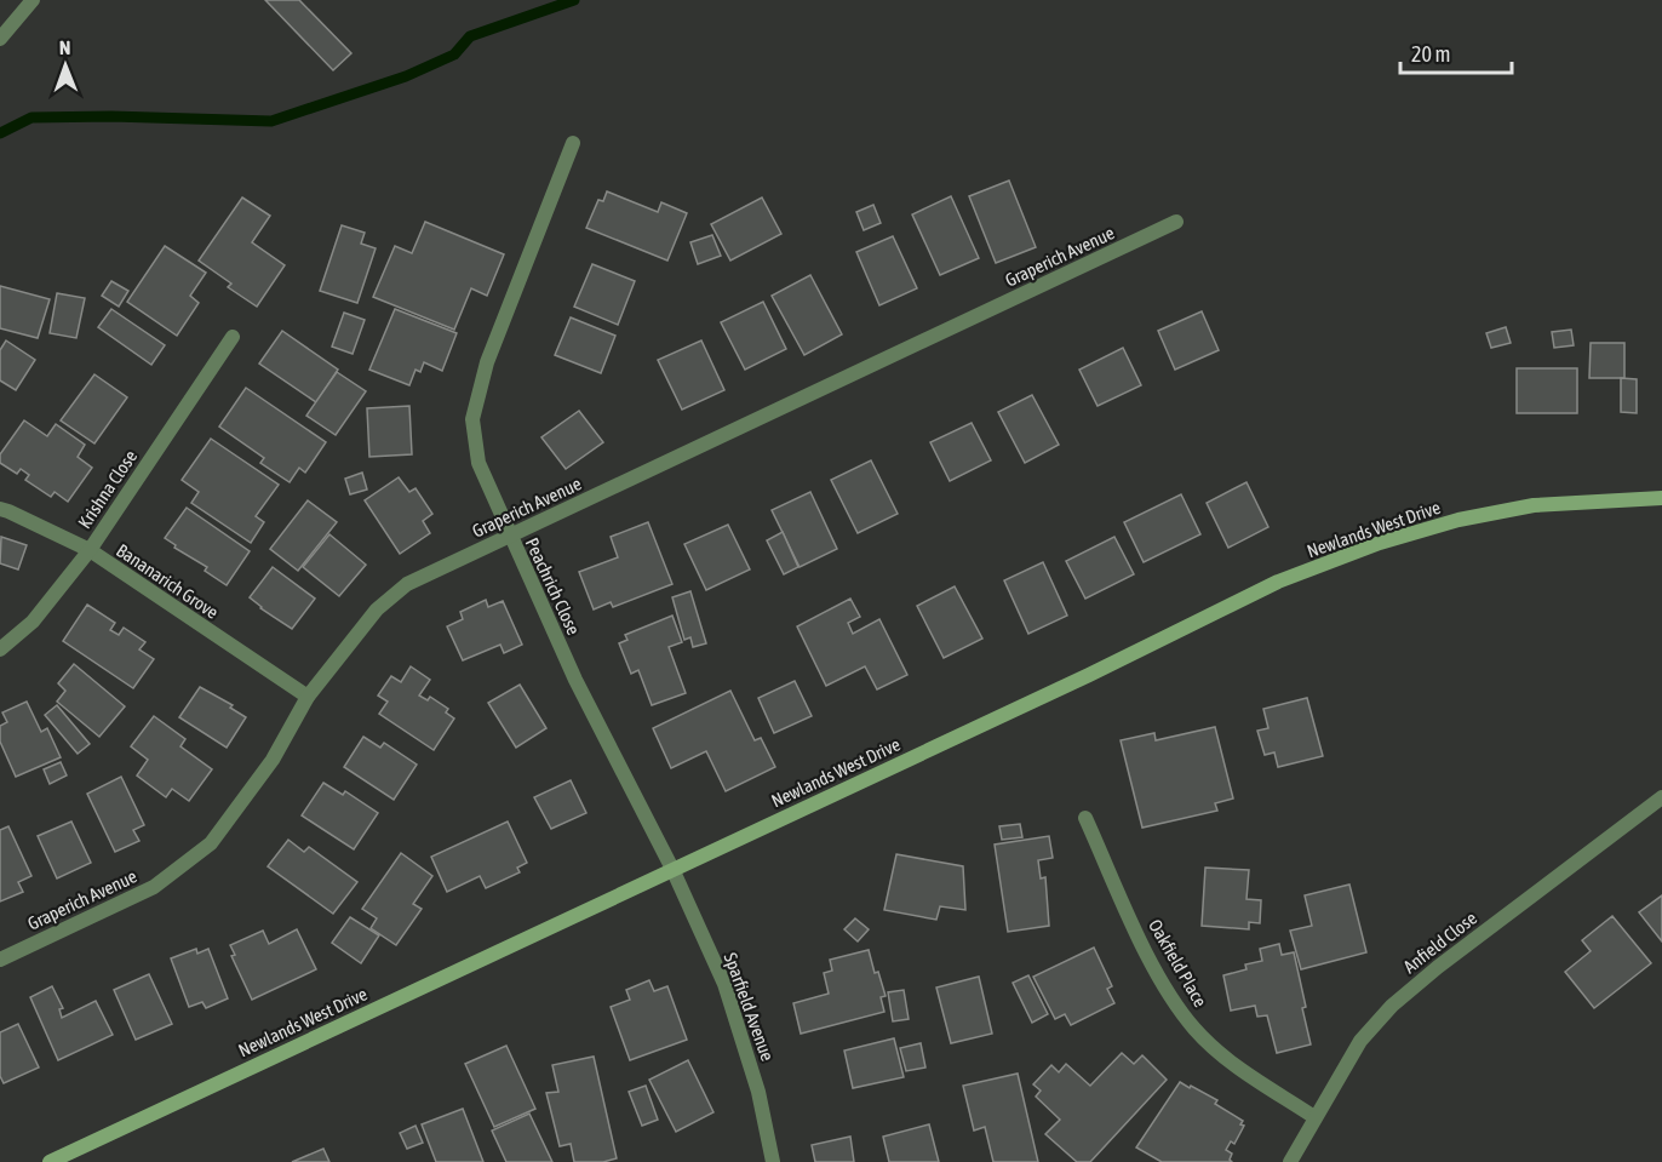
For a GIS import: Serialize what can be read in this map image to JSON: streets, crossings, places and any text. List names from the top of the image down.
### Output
{
  "streets": {
    "street": [
      "Graperich Avenue",
      "Krishna Close",
      "Newlands West Drive",
      "Bananarich Grove",
      "Peachrich Close",
      "Anfield Close",
      "Oakfield Place",
      "Sparfield Avenue"
    ]
  },
  "crossings": [
    ["Graperich Avenue", "Bananarich Grove"],
    ["Graperich Avenue", "Peachrich Close"],
    ["Krishna Close", "Bananarich Grove"],
    ["Newlands West Drive", "Peachrich Close"],
    ["Newlands West Drive", "Sparfield Avenue"],
    ["Peachrich Close", "Sparfield Avenue"],
    ["Anfield Close", "Oakfield Place"]
  ],
  "scale_bar": "20 m",
  "north": "top"
}
